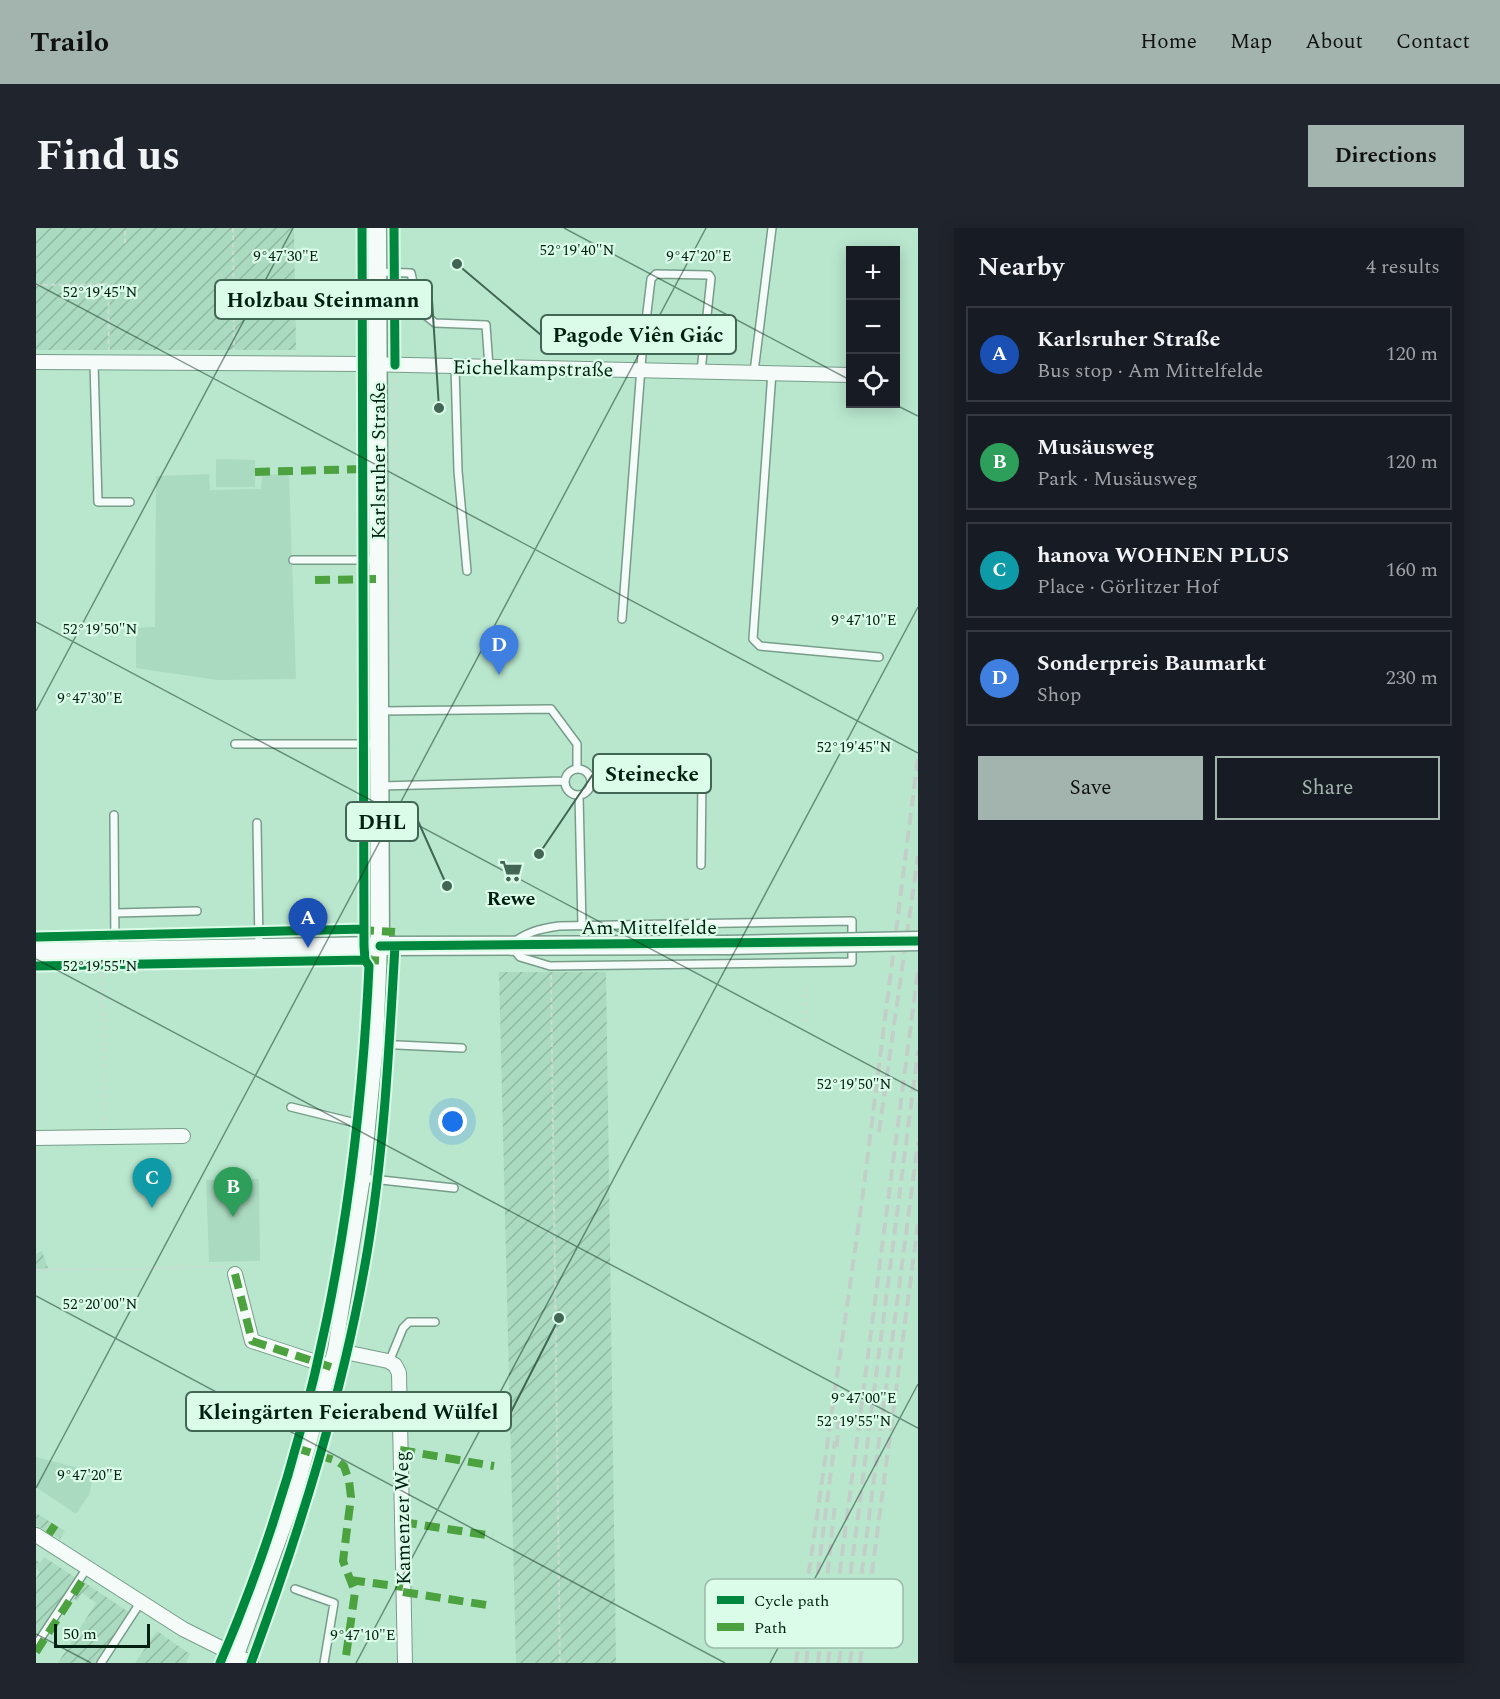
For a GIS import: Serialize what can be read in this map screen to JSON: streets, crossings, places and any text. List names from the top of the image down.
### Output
{
  "streets": {
    "street": [
      "Eichelkampstraße",
      "Karlsruher Straße",
      "Am Mittelfelde",
      "Kamenzer Weg"
    ]
  },
  "crossings": [
    ["Eichelkampstraße", "Karlsruher Straße"],
    ["Karlsruher Straße", "Am Mittelfelde"]
  ],
  "places": {
    "other": [
      "Pagode Viên Giác",
      "Holzbau Steinmann",
      "Steinecke",
      "DHL",
      "Kleingärten Feierabend Wülfel"
    ],
    "supermarket": ["Rewe"]
  },
  "legend": ["Cycle path", "Path"],
  "scale_bar": "50 m",
  "page": {
    "header": "Trailo",
    "nav": [
      "Home",
      "Map",
      "About",
      "Contact"
    ],
    "title": "Find us",
    "buttons": [
      "Directions",
      ["Save", "Share"]
    ],
    "heading": ["Nearby", "4 results"],
    "map_buttons": ["+", "−"],
    "list": [
      {
        "mark": "A",
        "name": "Karlsruher Straße",
        "note": "Bus stop · Am Mittelfelde",
        "value": "120 m"
      },
      {
        "mark": "B",
        "name": "Musäusweg",
        "note": "Park · Musäusweg",
        "value": "120 m"
      },
      {
        "mark": "C",
        "name": "hanova WOHNEN PLUS",
        "note": "Place · Görlitzer Hof",
        "value": "160 m"
      },
      {
        "mark": "D",
        "name": "Sonderpreis Baumarkt",
        "note": "Shop",
        "value": "230 m"
      }
    ],
    "pins": [
      "D",
      "A",
      "C",
      "B"
    ],
    "scale": "50 m"
  },
  "coordinates": [
    "52°19'40\"N",
    "9°47'30\"E",
    "9°47'20\"E",
    "52°19'45\"N",
    "9°47'10\"E",
    "52°19'50\"N",
    "52°19'55\"N",
    "52°20'00\"N",
    "9°47'00\"E"
  ]
}
